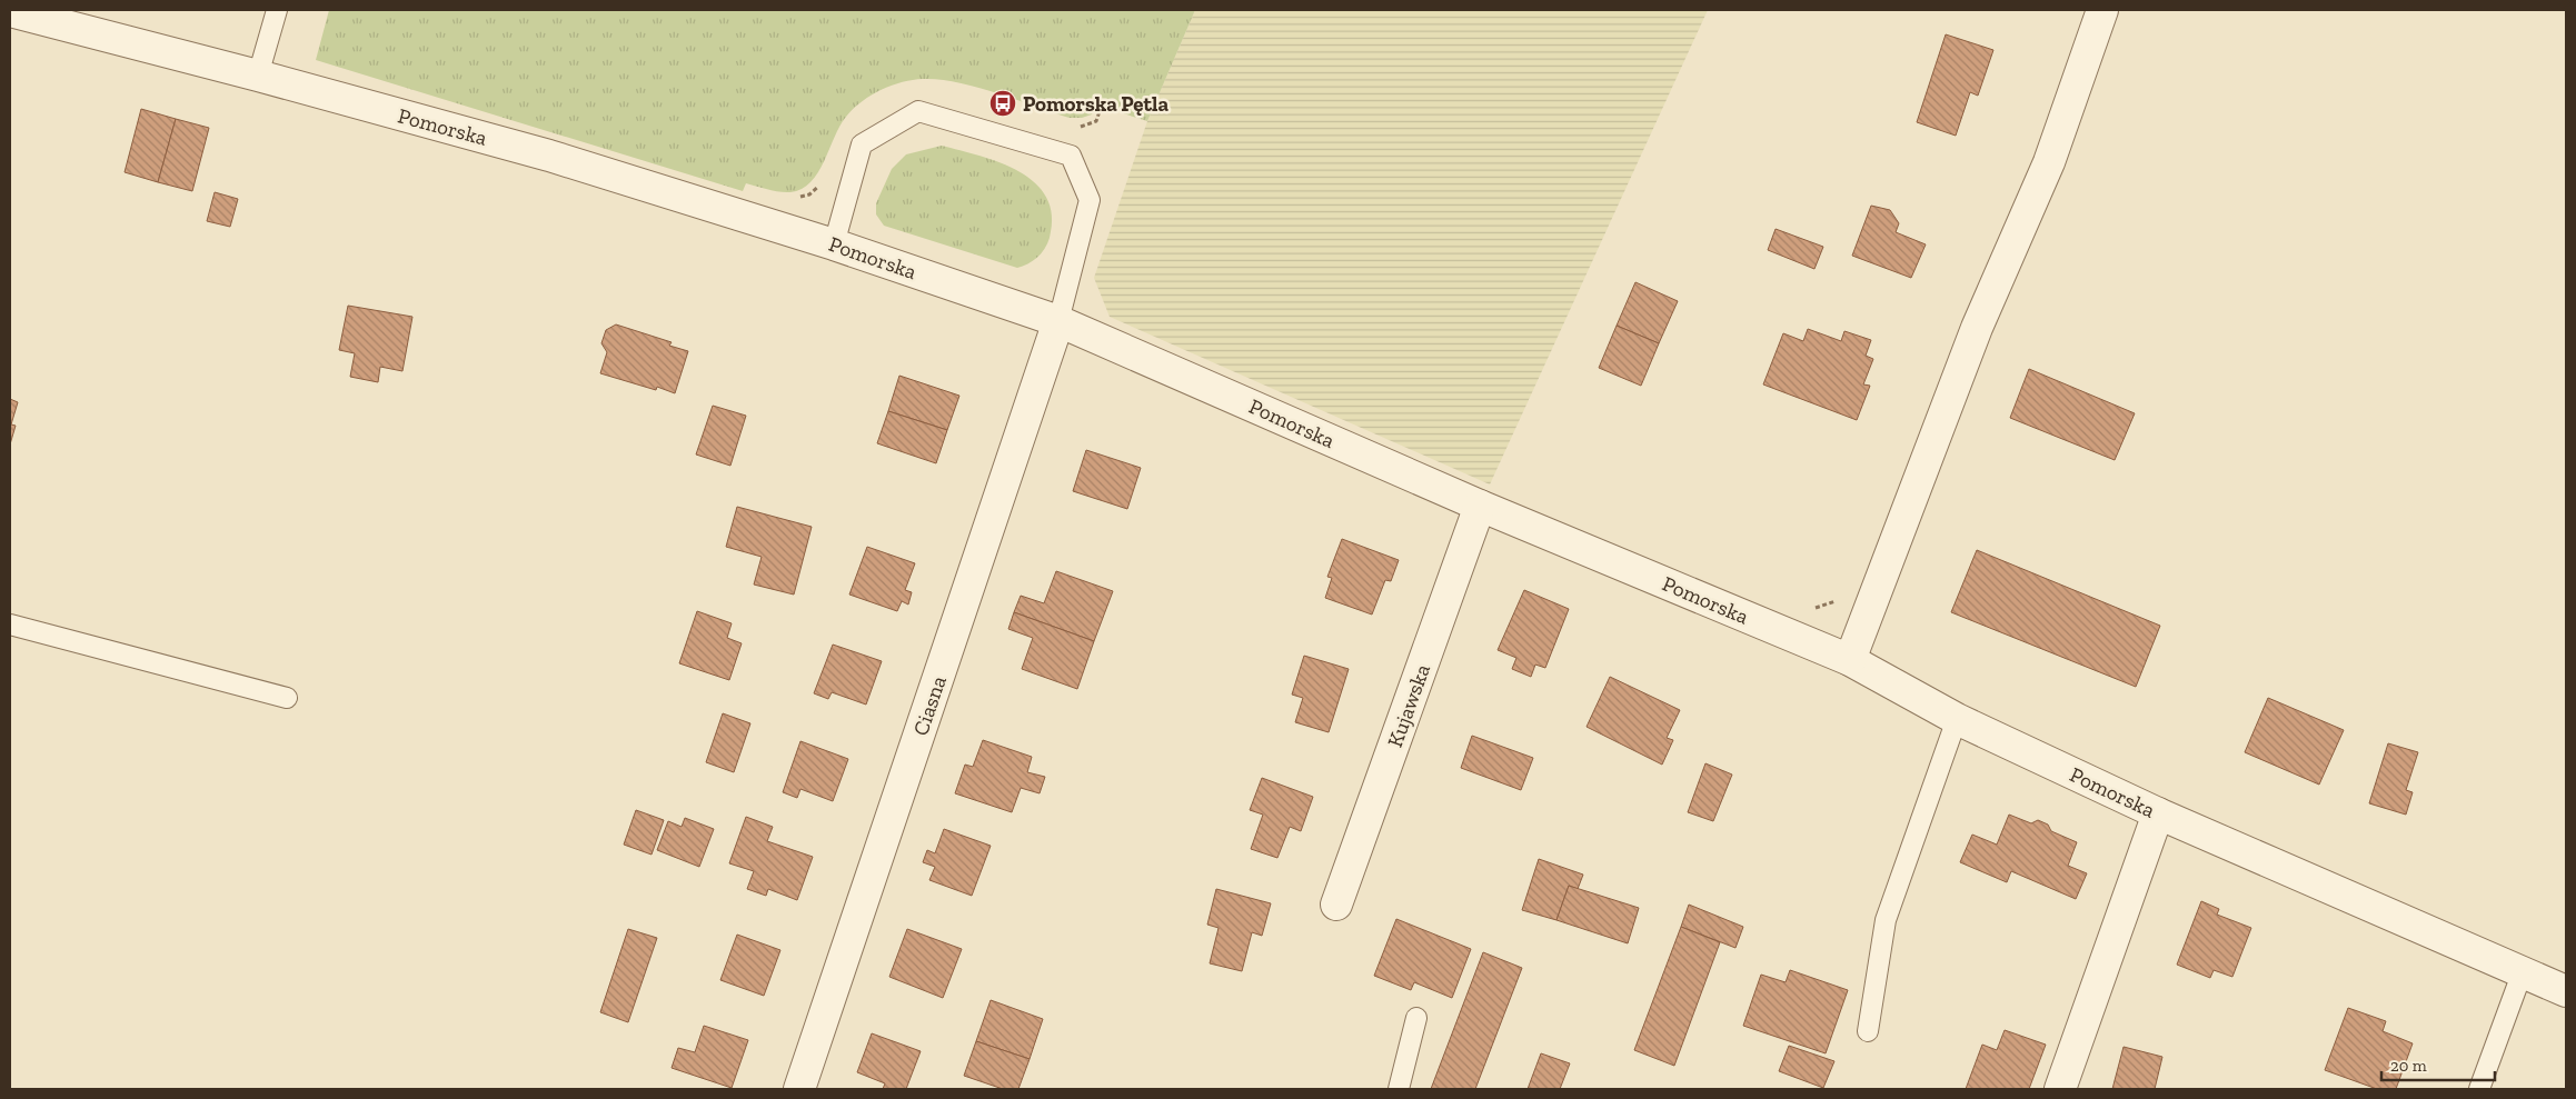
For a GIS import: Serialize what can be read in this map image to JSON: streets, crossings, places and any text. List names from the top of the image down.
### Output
{
  "streets": {
    "street": ["Pomorska", "Ciasna", "Kujawska"]
  },
  "crossings": [
    ["Pomorska", "Ciasna"],
    ["Pomorska", "Kujawska"]
  ],
  "places": {
    "bus stop": ["Pomorska Pętla"]
  },
  "scale_bar": "20 m"
}
